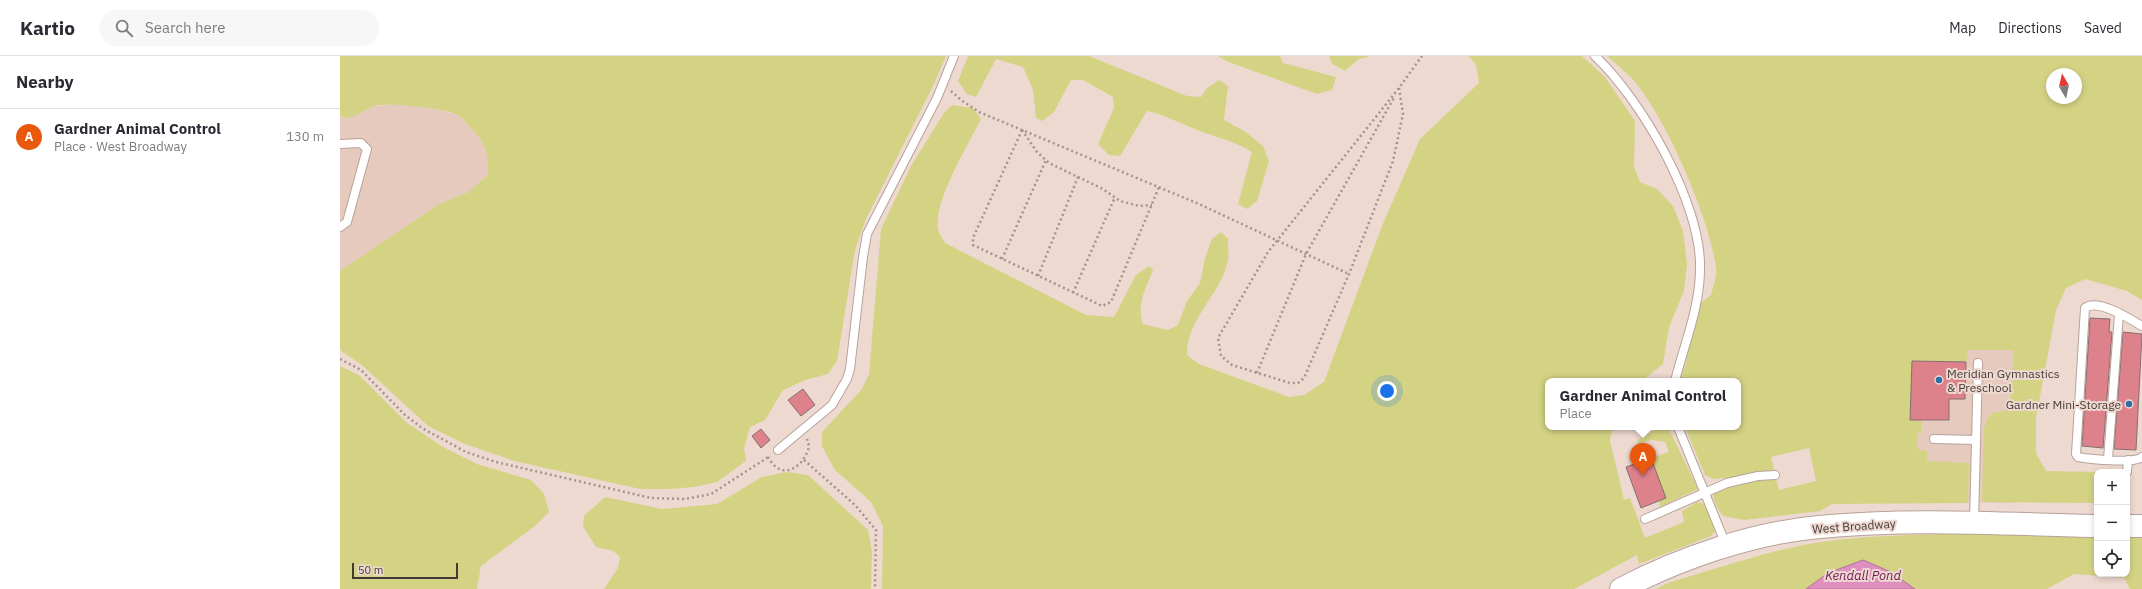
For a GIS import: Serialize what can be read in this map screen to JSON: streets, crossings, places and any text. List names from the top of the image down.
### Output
{
  "streets": {
    "main road": ["West Broadway"]
  },
  "water": ["Kendall Pond"],
  "places": ["Meridian Gymnastics & Preschool", "Gardner Mini-Storage"],
  "scale_bar": "50 m",
  "north": "top",
  "page": {
    "header": "Kartio",
    "search": "Search here",
    "nav": ["Map", "Directions", "Saved"],
    "heading": "Nearby",
    "list": [
      {
        "mark": "A",
        "name": "Gardner Animal Control",
        "note": "Place · West Broadway",
        "value": "130 m"
      }
    ],
    "popup": ["Gardner Animal Control", "Place"],
    "pins": "A",
    "map_buttons": ["+", "−"],
    "scale": "50 m"
  }
}
